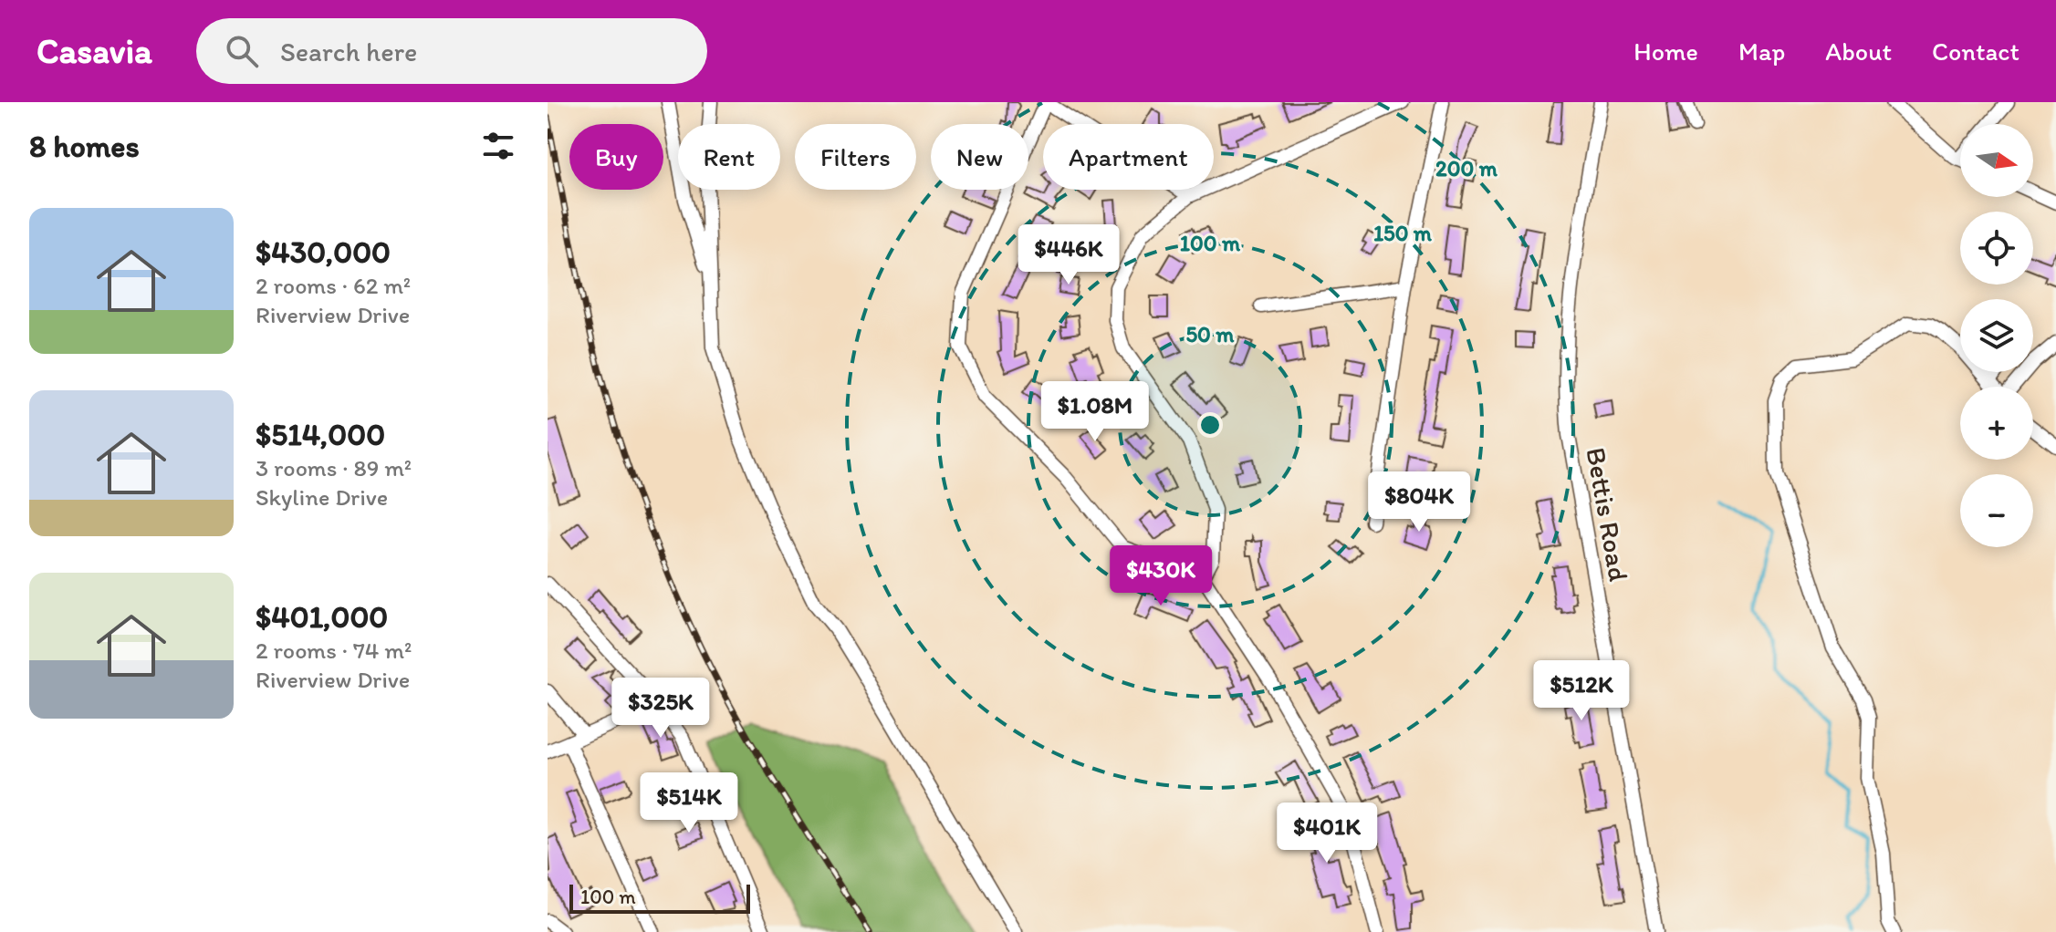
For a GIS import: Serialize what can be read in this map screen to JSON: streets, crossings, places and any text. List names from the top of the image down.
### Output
{
  "streets": {
    "street": ["Bettis Road"]
  },
  "scale_bar": "100 m",
  "north": "right",
  "page": {
    "header": "Casavia",
    "search": "Search here",
    "nav": [
      "Home",
      "Map",
      "About",
      "Contact"
    ],
    "heading": "8 homes",
    "map_buttons": ["+", "−"],
    "chip": [
      "Buy",
      "Rent",
      "Filters",
      "New",
      "Apartment"
    ],
    "list": [
      {
        "name": "$430,000",
        "note": "2 rooms · 62 m² · Riverview Drive"
      },
      {
        "name": "$514,000",
        "note": "3 rooms · 89 m² · Skyline Drive"
      },
      {
        "name": "$401,000",
        "note": "2 rooms · 74 m² · Riverview Drive"
      }
    ],
    "price": [
      "$446K",
      "$1.08M",
      "$804K",
      "$430K",
      "$512K",
      "$325K",
      "$514K",
      "$401K"
    ],
    "scale": "100 m"
  },
  "rings": [
    "200 m",
    "150 m",
    "100 m",
    "50 m"
  ]
}
